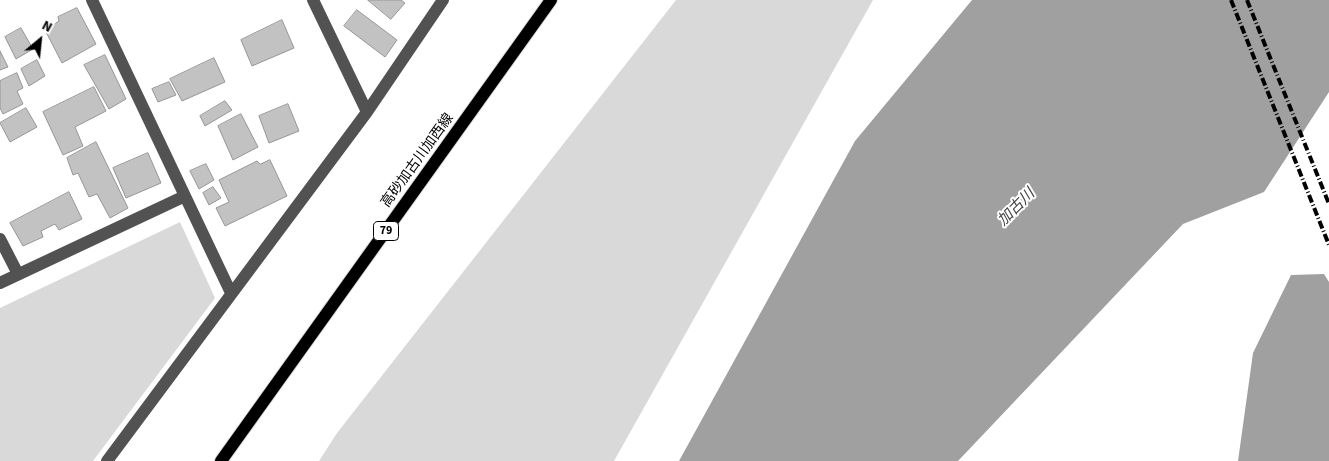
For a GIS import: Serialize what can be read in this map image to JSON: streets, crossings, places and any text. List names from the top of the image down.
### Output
{
  "streets": {
    "main road": ["高砂加古川加西線", "79"]
  },
  "water": ["加古川"],
  "north": "top right"
}
